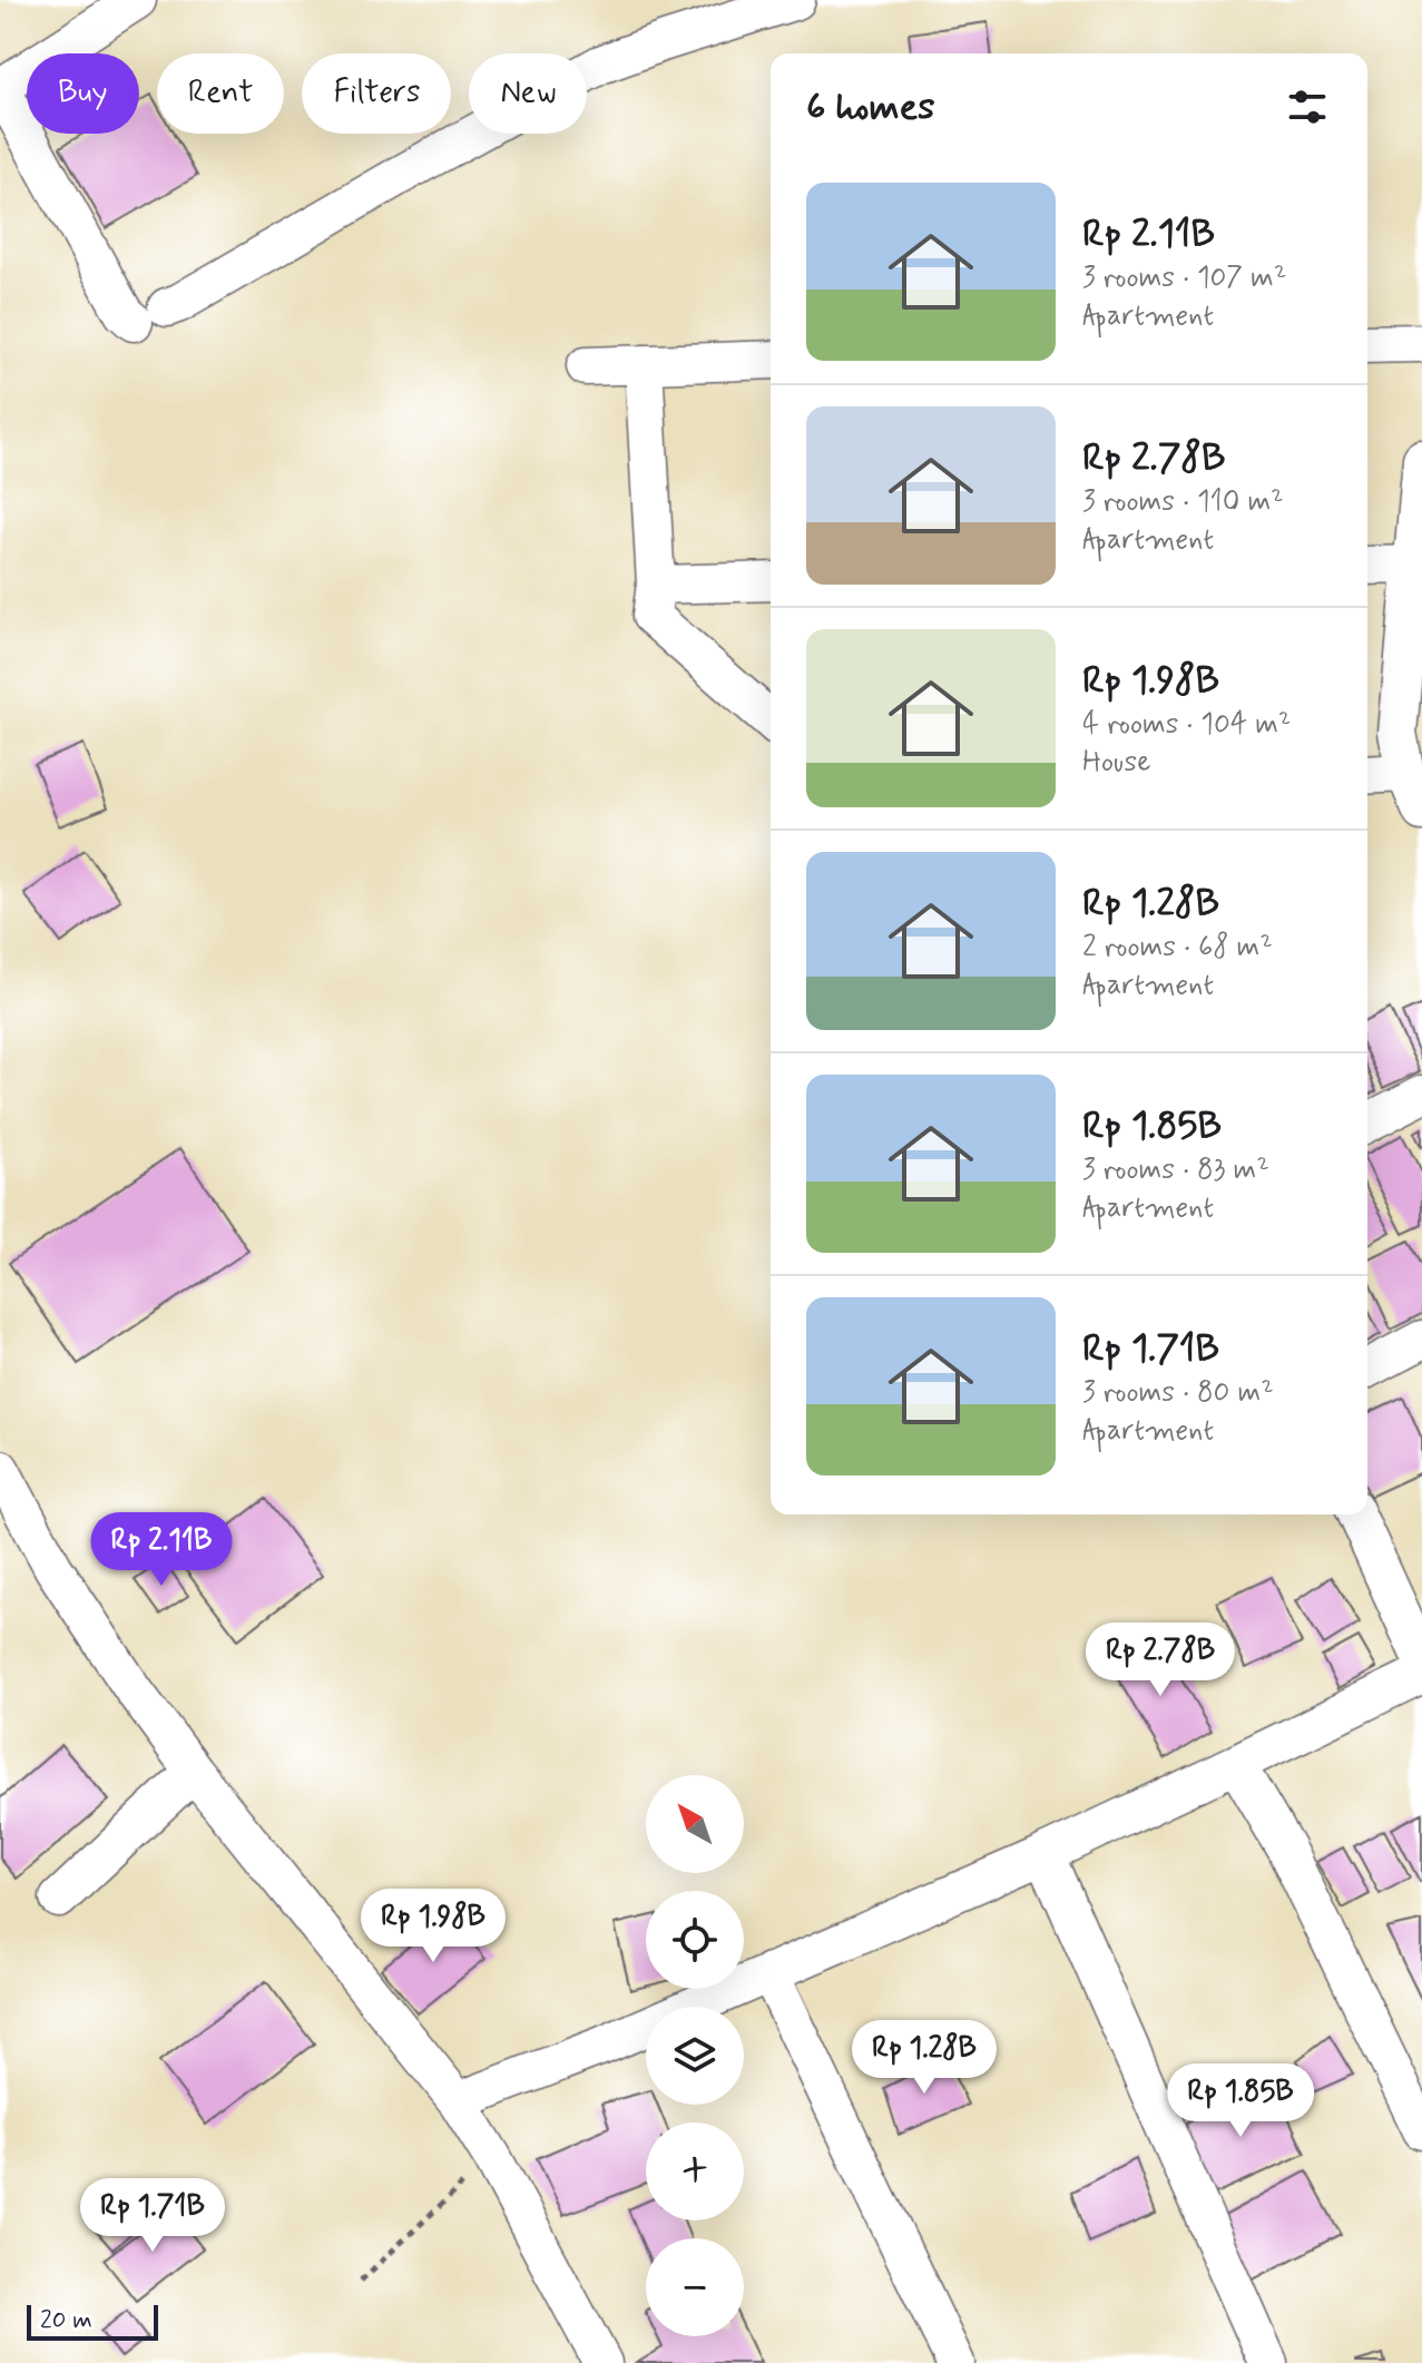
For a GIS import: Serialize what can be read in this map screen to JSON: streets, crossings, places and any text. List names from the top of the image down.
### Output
{
  "scale_bar": "20 m",
  "north": "top left",
  "page": {
    "chip": [
      "Buy",
      "Rent",
      "Filters",
      "New"
    ],
    "heading": "6 homes",
    "list": [
      {
        "name": "Rp 2.11B",
        "note": "3 rooms · 107 m² · Apartment"
      },
      {
        "name": "Rp 2.78B",
        "note": "3 rooms · 110 m² · Apartment"
      },
      {
        "name": "Rp 1.98B",
        "note": "4 rooms · 104 m² · House"
      },
      {
        "name": "Rp 1.28B",
        "note": "2 rooms · 68 m² · Apartment"
      },
      {
        "name": "Rp 1.85B",
        "note": "3 rooms · 83 m² · Apartment"
      },
      {
        "name": "Rp 1.71B",
        "note": "3 rooms · 80 m² · Apartment"
      }
    ],
    "price": [
      "Rp 2.11B",
      "Rp 2.78B",
      "Rp 1.98B",
      "Rp 1.28B",
      "Rp 1.85B",
      "Rp 1.71B"
    ],
    "map_buttons": ["+", "−"],
    "scale": "20 m"
  }
}
